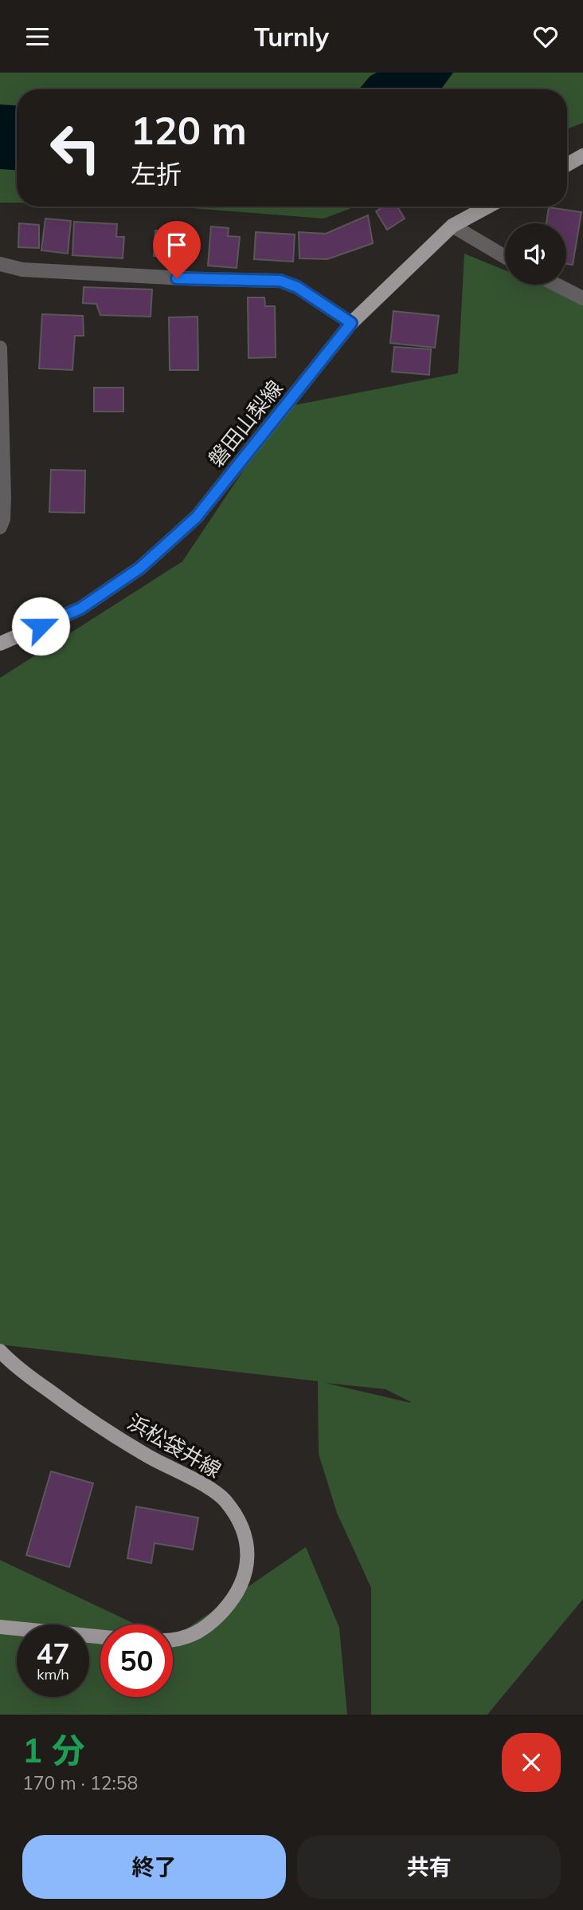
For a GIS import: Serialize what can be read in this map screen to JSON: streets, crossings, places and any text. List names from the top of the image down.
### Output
{
  "streets": {
    "main road": ["磐田山梨線", "浜松袋井線"]
  },
  "page": {
    "header": "Turnly",
    "turn": ["120 m", "左折"],
    "speed": "47 km/h",
    "limit": "50",
    "heading": ["1 分", "170 m · 12:58"],
    "buttons": ["終了", "共有"]
  }
}
